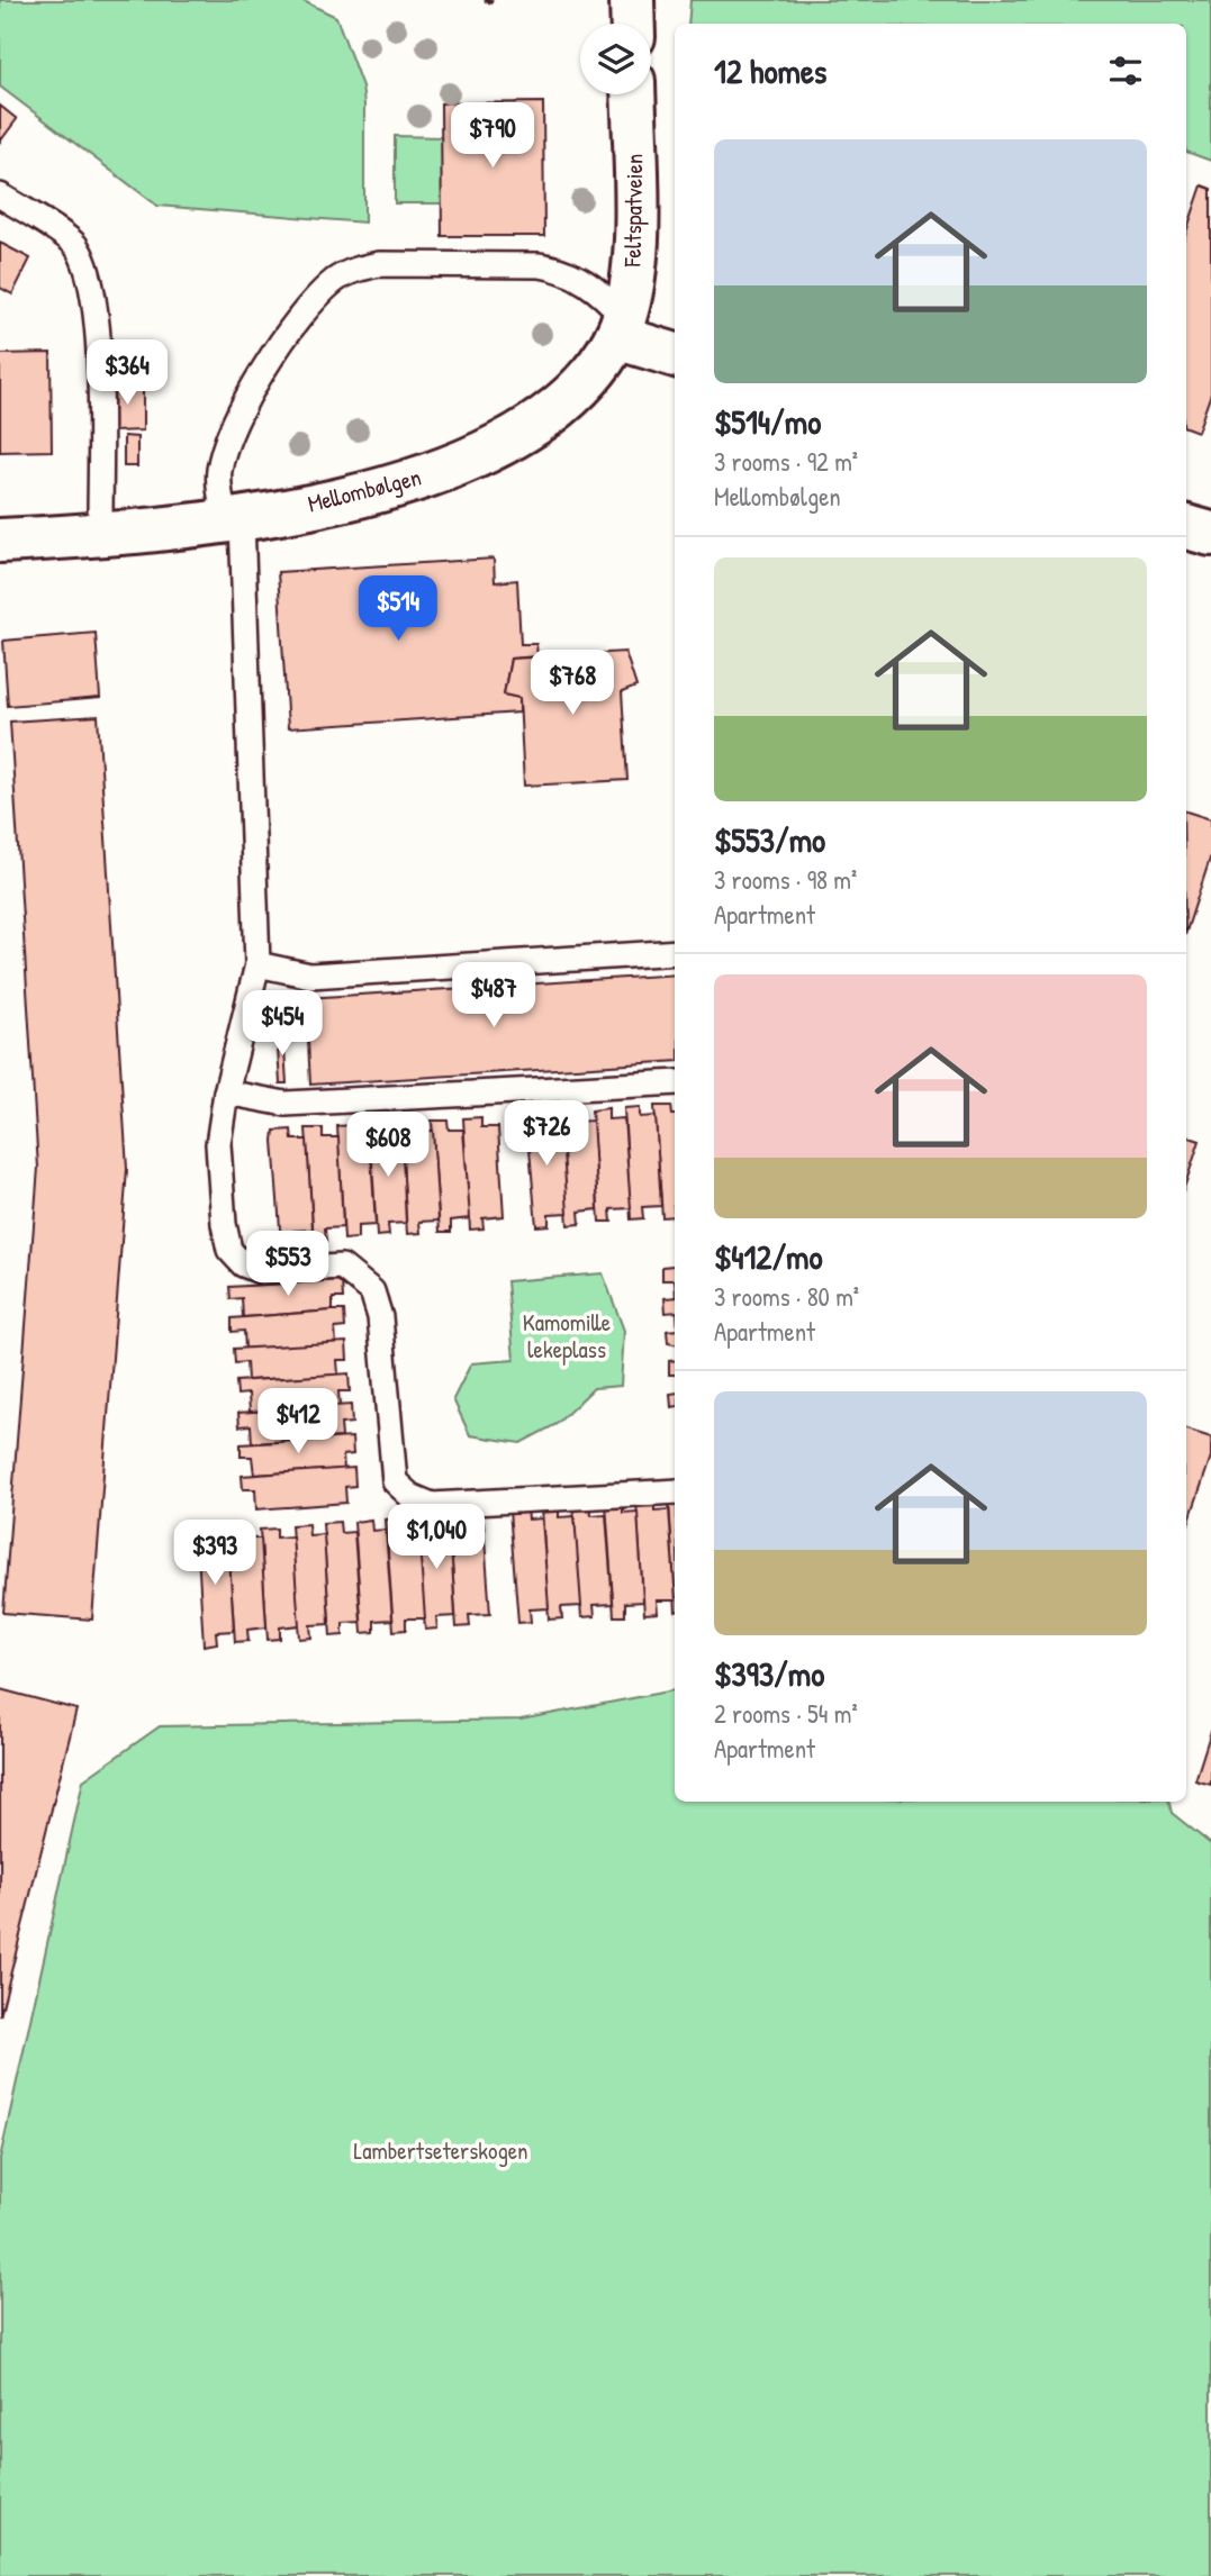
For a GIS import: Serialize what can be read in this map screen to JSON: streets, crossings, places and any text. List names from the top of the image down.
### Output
{
  "streets": {
    "street": ["Feltspatveien", "Mellombølgen"]
  },
  "crossings": [
    ["Feltspatveien", "Mellombølgen"]
  ],
  "parks": ["Kamomille lekeplass", "Lambertseterskogen"],
  "page": {
    "heading": "12 homes",
    "price": [
      "$790",
      "$364",
      "$514",
      "$768",
      "$487",
      "$454",
      "$726",
      "$608",
      "$553",
      "$412",
      "$1,040",
      "$393"
    ],
    "list": [
      {
        "name": "$514/mo",
        "note": "3 rooms · 92 m² · Mellombølgen"
      },
      {
        "name": "$553/mo",
        "note": "3 rooms · 98 m² · Apartment"
      },
      {
        "name": "$412/mo",
        "note": "3 rooms · 80 m² · Apartment"
      },
      {
        "name": "$393/mo",
        "note": "2 rooms · 54 m² · Apartment"
      }
    ]
  }
}
